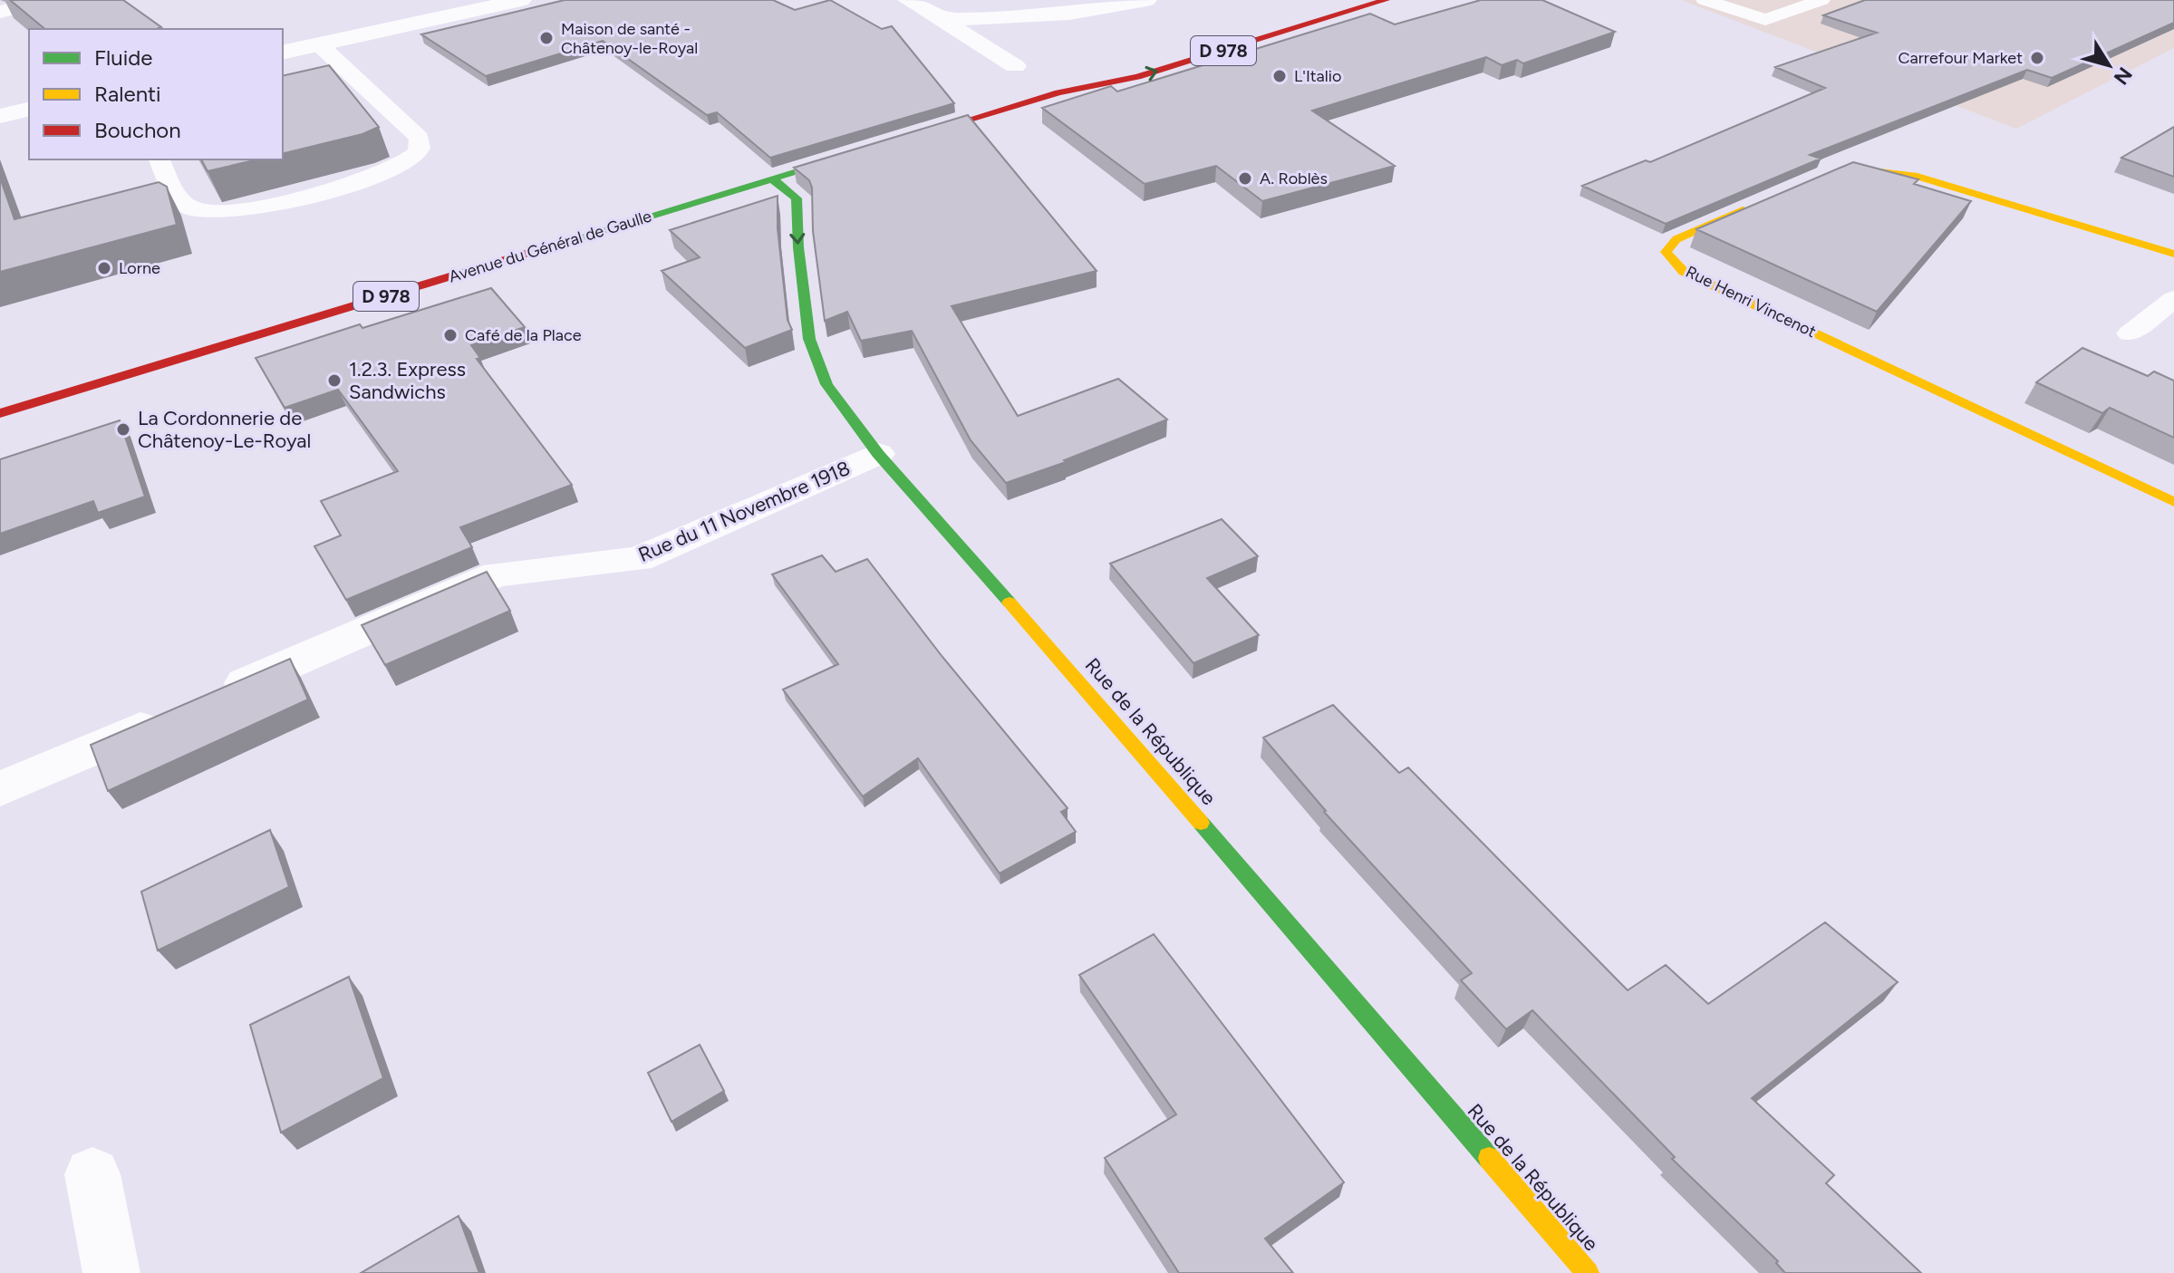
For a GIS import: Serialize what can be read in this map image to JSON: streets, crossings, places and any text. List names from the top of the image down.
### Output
{
  "streets": {
    "street": [
      "D 978",
      "Avenue du Général de Gaulle",
      "Rue Henri Vincenot",
      "Rue du 11 Novembre 1918",
      "Rue de la République"
    ]
  },
  "crossings": [
    ["Avenue du Général de Gaulle", "Rue de la République"],
    ["Rue du 11 Novembre 1918", "Rue de la République"]
  ],
  "places": [
    "Maison de santé - Châtenoy-le-Royal",
    "Carrefour Market",
    "L'Italio",
    "A. Roblès",
    "Lorne",
    "Café de la Place",
    "1.2.3. Express Sandwichs",
    "La Cordonnerie de Châtenoy-Le-Royal"
  ],
  "legend": ["Fluide", "Ralenti", "Bouchon"],
  "north": "bottom right"
}
